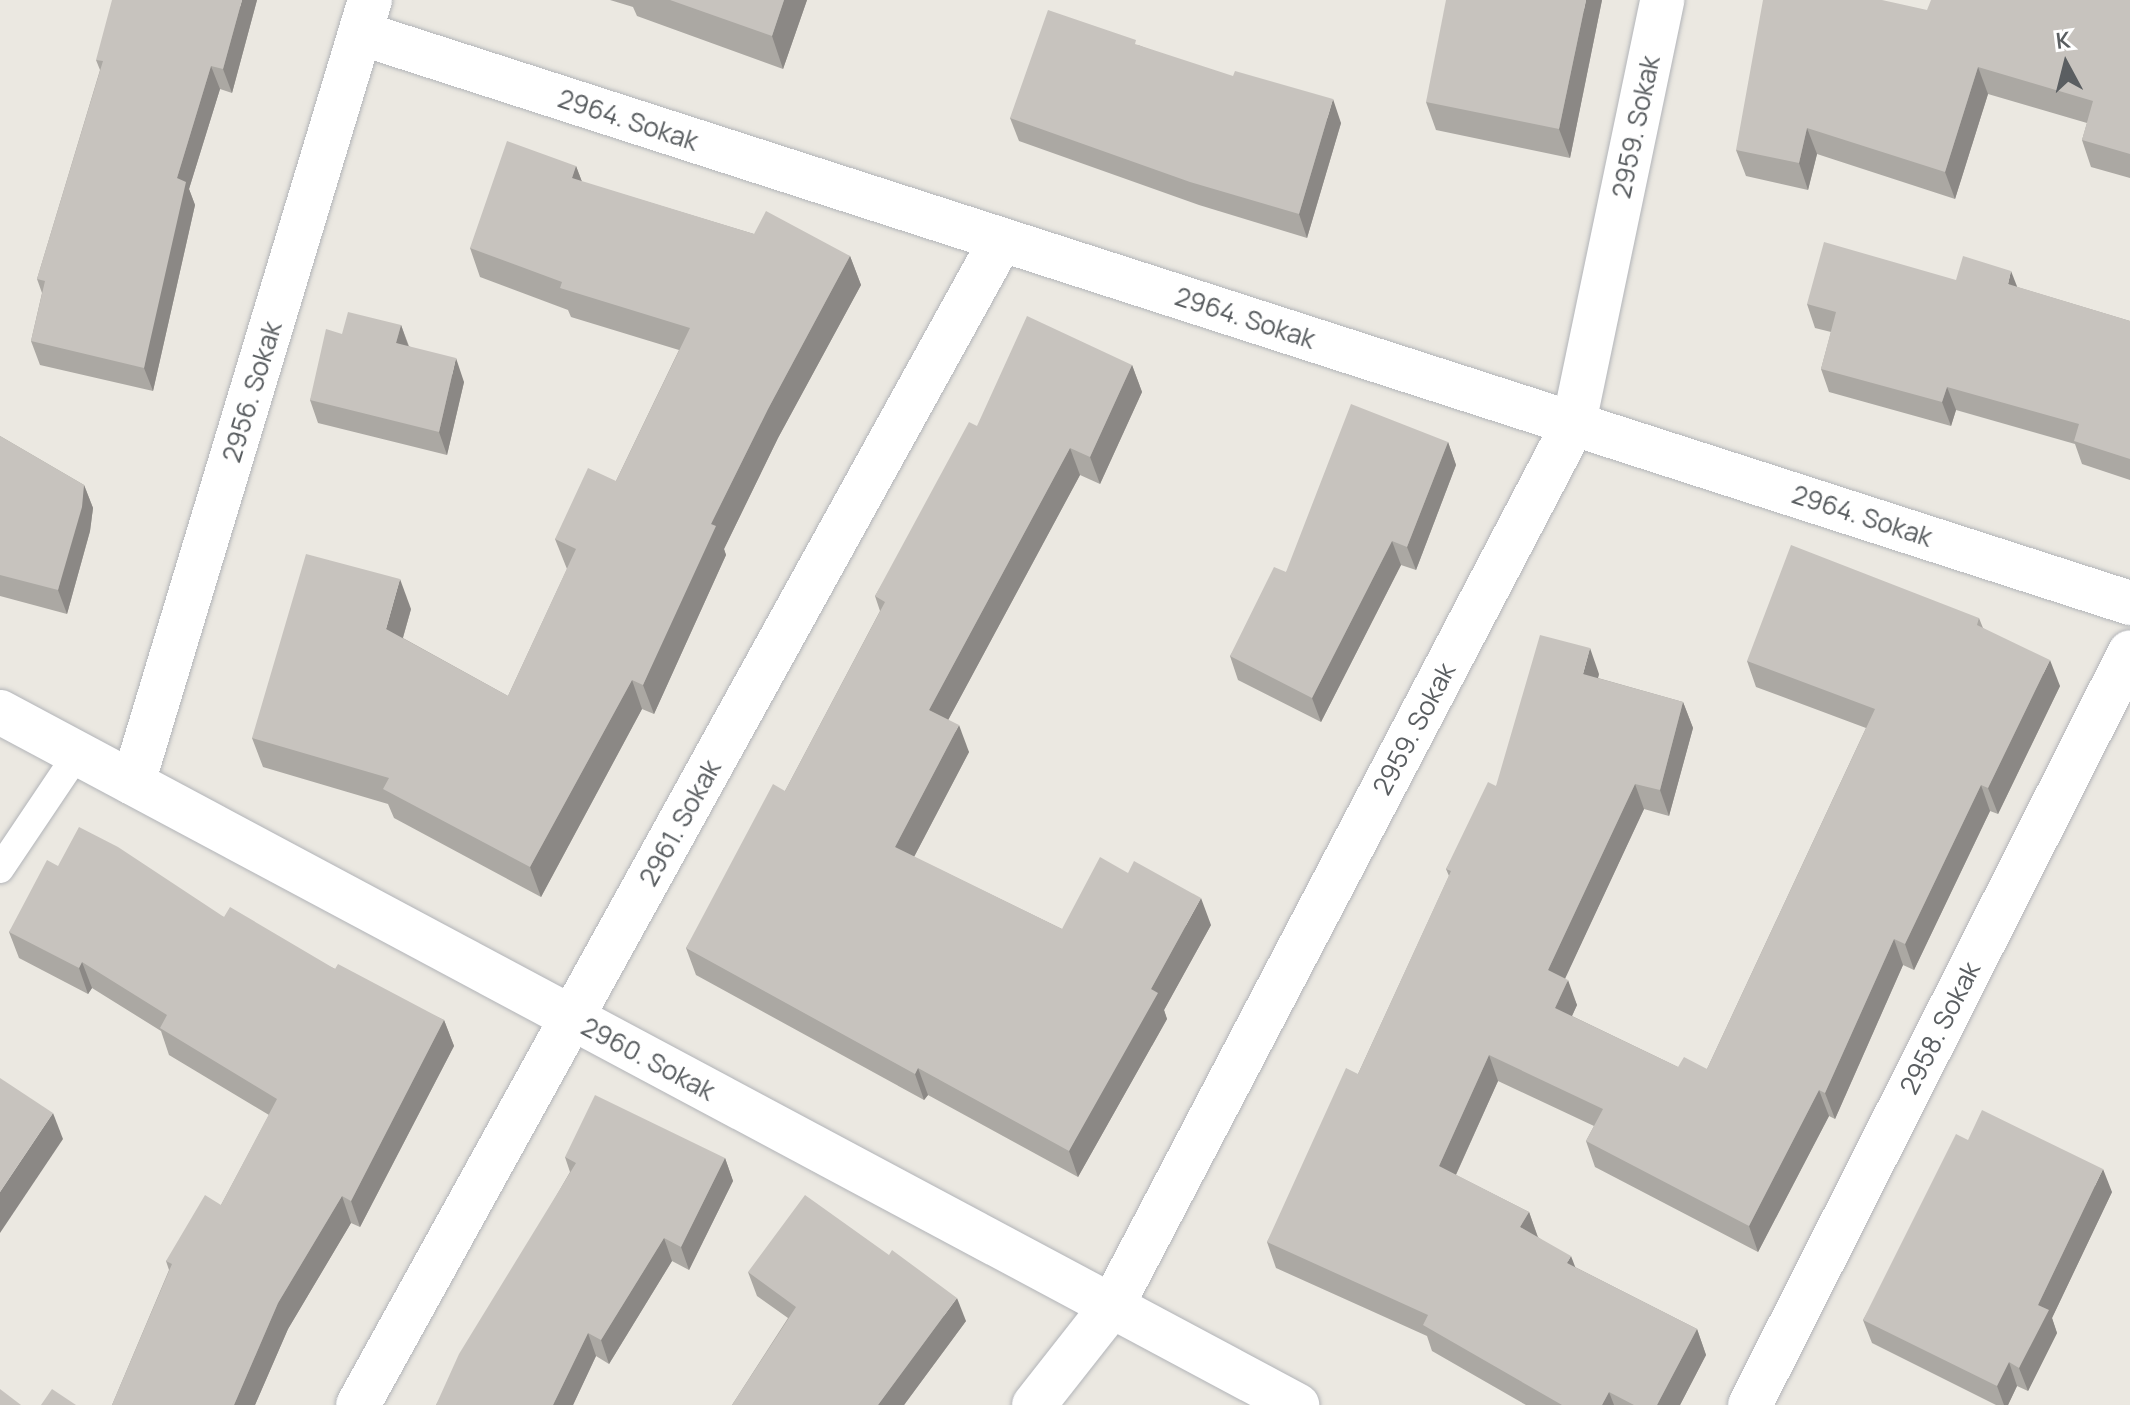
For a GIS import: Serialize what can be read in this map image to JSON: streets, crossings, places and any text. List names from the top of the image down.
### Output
{
  "streets": {
    "street": [
      "2964. Sokak",
      "2959. Sokak",
      "2956. Sokak",
      "2961. Sokak",
      "2958. Sokak",
      "2960. Sokak"
    ]
  },
  "crossings": [
    ["2964. Sokak", "2959. Sokak"],
    ["2964. Sokak", "2956. Sokak"],
    ["2964. Sokak", "2961. Sokak"],
    ["2959. Sokak", "2960. Sokak"],
    ["2956. Sokak", "2960. Sokak"],
    ["2961. Sokak", "2960. Sokak"]
  ],
  "north": "top"
}
